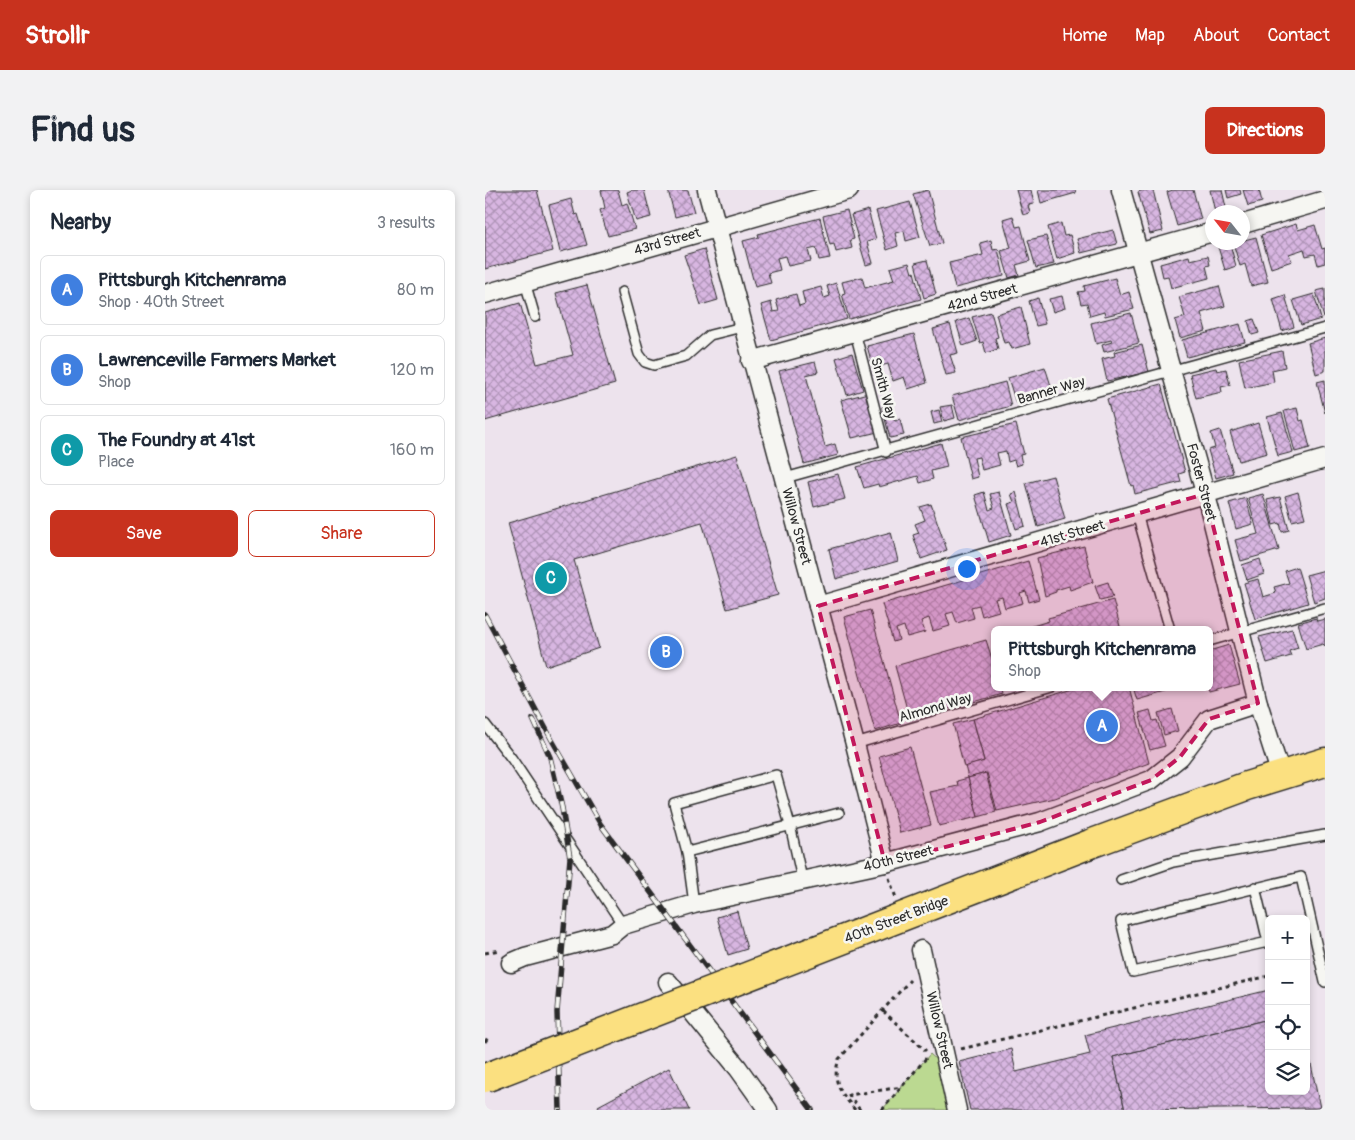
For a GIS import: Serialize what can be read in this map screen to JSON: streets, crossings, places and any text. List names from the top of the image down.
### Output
{
  "streets": {
    "main road": ["40th Street Bridge"],
    "street": [
      "43rd Street",
      "42nd Street",
      "Foster Street",
      "Willow Street",
      "41st Street",
      "40th Street"
    ],
    "lane": ["Smith Way", "Banner Way", "Almond Way"]
  },
  "crossings": [
    ["43rd Street", "Willow Street"],
    ["42nd Street", "Smith Way"],
    ["42nd Street", "Foster Street"],
    ["42nd Street", "Willow Street"],
    ["Smith Way", "Banner Way"],
    ["Banner Way", "Foster Street"],
    ["Banner Way", "Willow Street"],
    ["Foster Street", "41st Street"],
    ["Foster Street", "40th Street"],
    ["Foster Street", "40th Street Bridge"],
    ["Willow Street", "41st Street"],
    ["Willow Street", "Almond Way"],
    ["Willow Street", "40th Street"]
  ],
  "north": "top left",
  "page": {
    "header": "Strollr",
    "nav": [
      "Home",
      "Map",
      "About",
      "Contact"
    ],
    "buttons": [
      "Directions",
      ["Save", "Share"]
    ],
    "title": "Find us",
    "heading": ["Nearby", "3 results"],
    "list": [
      {
        "mark": "A",
        "name": "Pittsburgh Kitchenrama",
        "note": "Shop · 40th Street",
        "value": "80 m"
      },
      {
        "mark": "B",
        "name": "Lawrenceville Farmers Market",
        "note": "Shop",
        "value": "120 m"
      },
      {
        "mark": "C",
        "name": "The Foundry at 41st",
        "note": "Place",
        "value": "160 m"
      }
    ],
    "pins": ["C", "B", "A"],
    "popup": ["Pittsburgh Kitchenrama", "Shop"],
    "map_buttons": ["+", "−"]
  }
}
